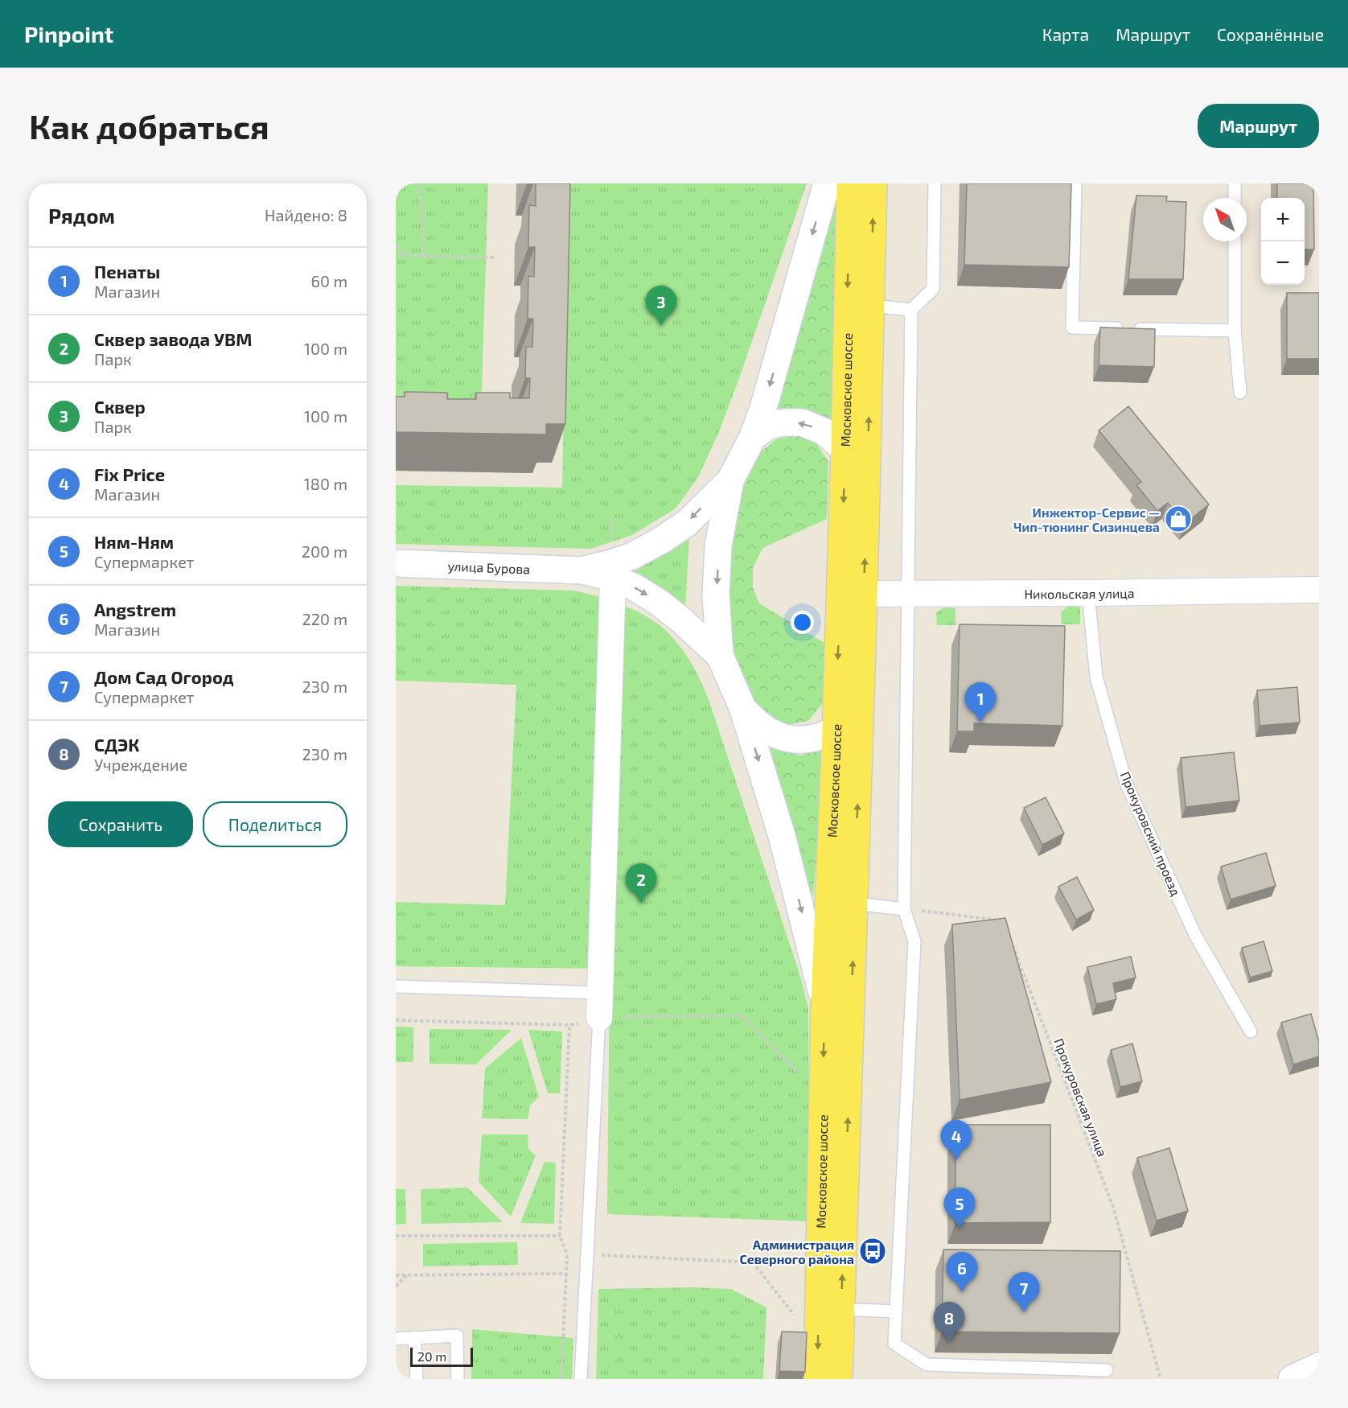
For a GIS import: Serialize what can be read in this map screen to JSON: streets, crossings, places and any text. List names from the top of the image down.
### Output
{
  "streets": {
    "main road": ["Московское шоссе", "улица Бурова"],
    "street": ["Никольская улица"],
    "lane": ["Прокуровский проезд"],
    "path": ["Прокуровская улица"]
  },
  "crossings": [
    ["Московское шоссе", "Никольская улица"],
    ["Никольская улица", "Прокуровский проезд"]
  ],
  "places": {
    "shop": ["Инжектор-Сервис — Чип-тюнинг Сизинцева"],
    "bus stop": ["Администрация Северного района"]
  },
  "scale_bar": "20 m",
  "north": "top left",
  "page": {
    "header": "Pinpoint",
    "nav": ["Карта", "Маршрут", "Сохранённые"],
    "buttons": [
      "Маршрут",
      ["Сохранить", "Поделиться"]
    ],
    "title": "Как добраться",
    "heading": ["Рядом", "Найдено: 8"],
    "map_buttons": ["+", "−"],
    "list": [
      {
        "mark": "1",
        "name": "Пенаты",
        "note": "Магазин",
        "value": "60 m"
      },
      {
        "mark": "2",
        "name": "Сквер завода УВМ",
        "note": "Парк",
        "value": "100 m"
      },
      {
        "mark": "3",
        "name": "Сквер",
        "note": "Парк",
        "value": "100 m"
      },
      {
        "mark": "4",
        "name": "Fix Price",
        "note": "Магазин",
        "value": "180 m"
      },
      {
        "mark": "5",
        "name": "Ням-Ням",
        "note": "Супермаркет",
        "value": "200 m"
      },
      {
        "mark": "6",
        "name": "Angstrem",
        "note": "Магазин",
        "value": "220 m"
      },
      {
        "mark": "7",
        "name": "Дом Сад Огород",
        "note": "Супермаркет",
        "value": "230 m"
      },
      {
        "mark": "8",
        "name": "СДЭК",
        "note": "Учреждение",
        "value": "230 m"
      }
    ],
    "pins": [
      "3",
      "1",
      "2",
      "4",
      "5",
      "6",
      "7",
      "8"
    ],
    "scale": "20 m"
  }
}
